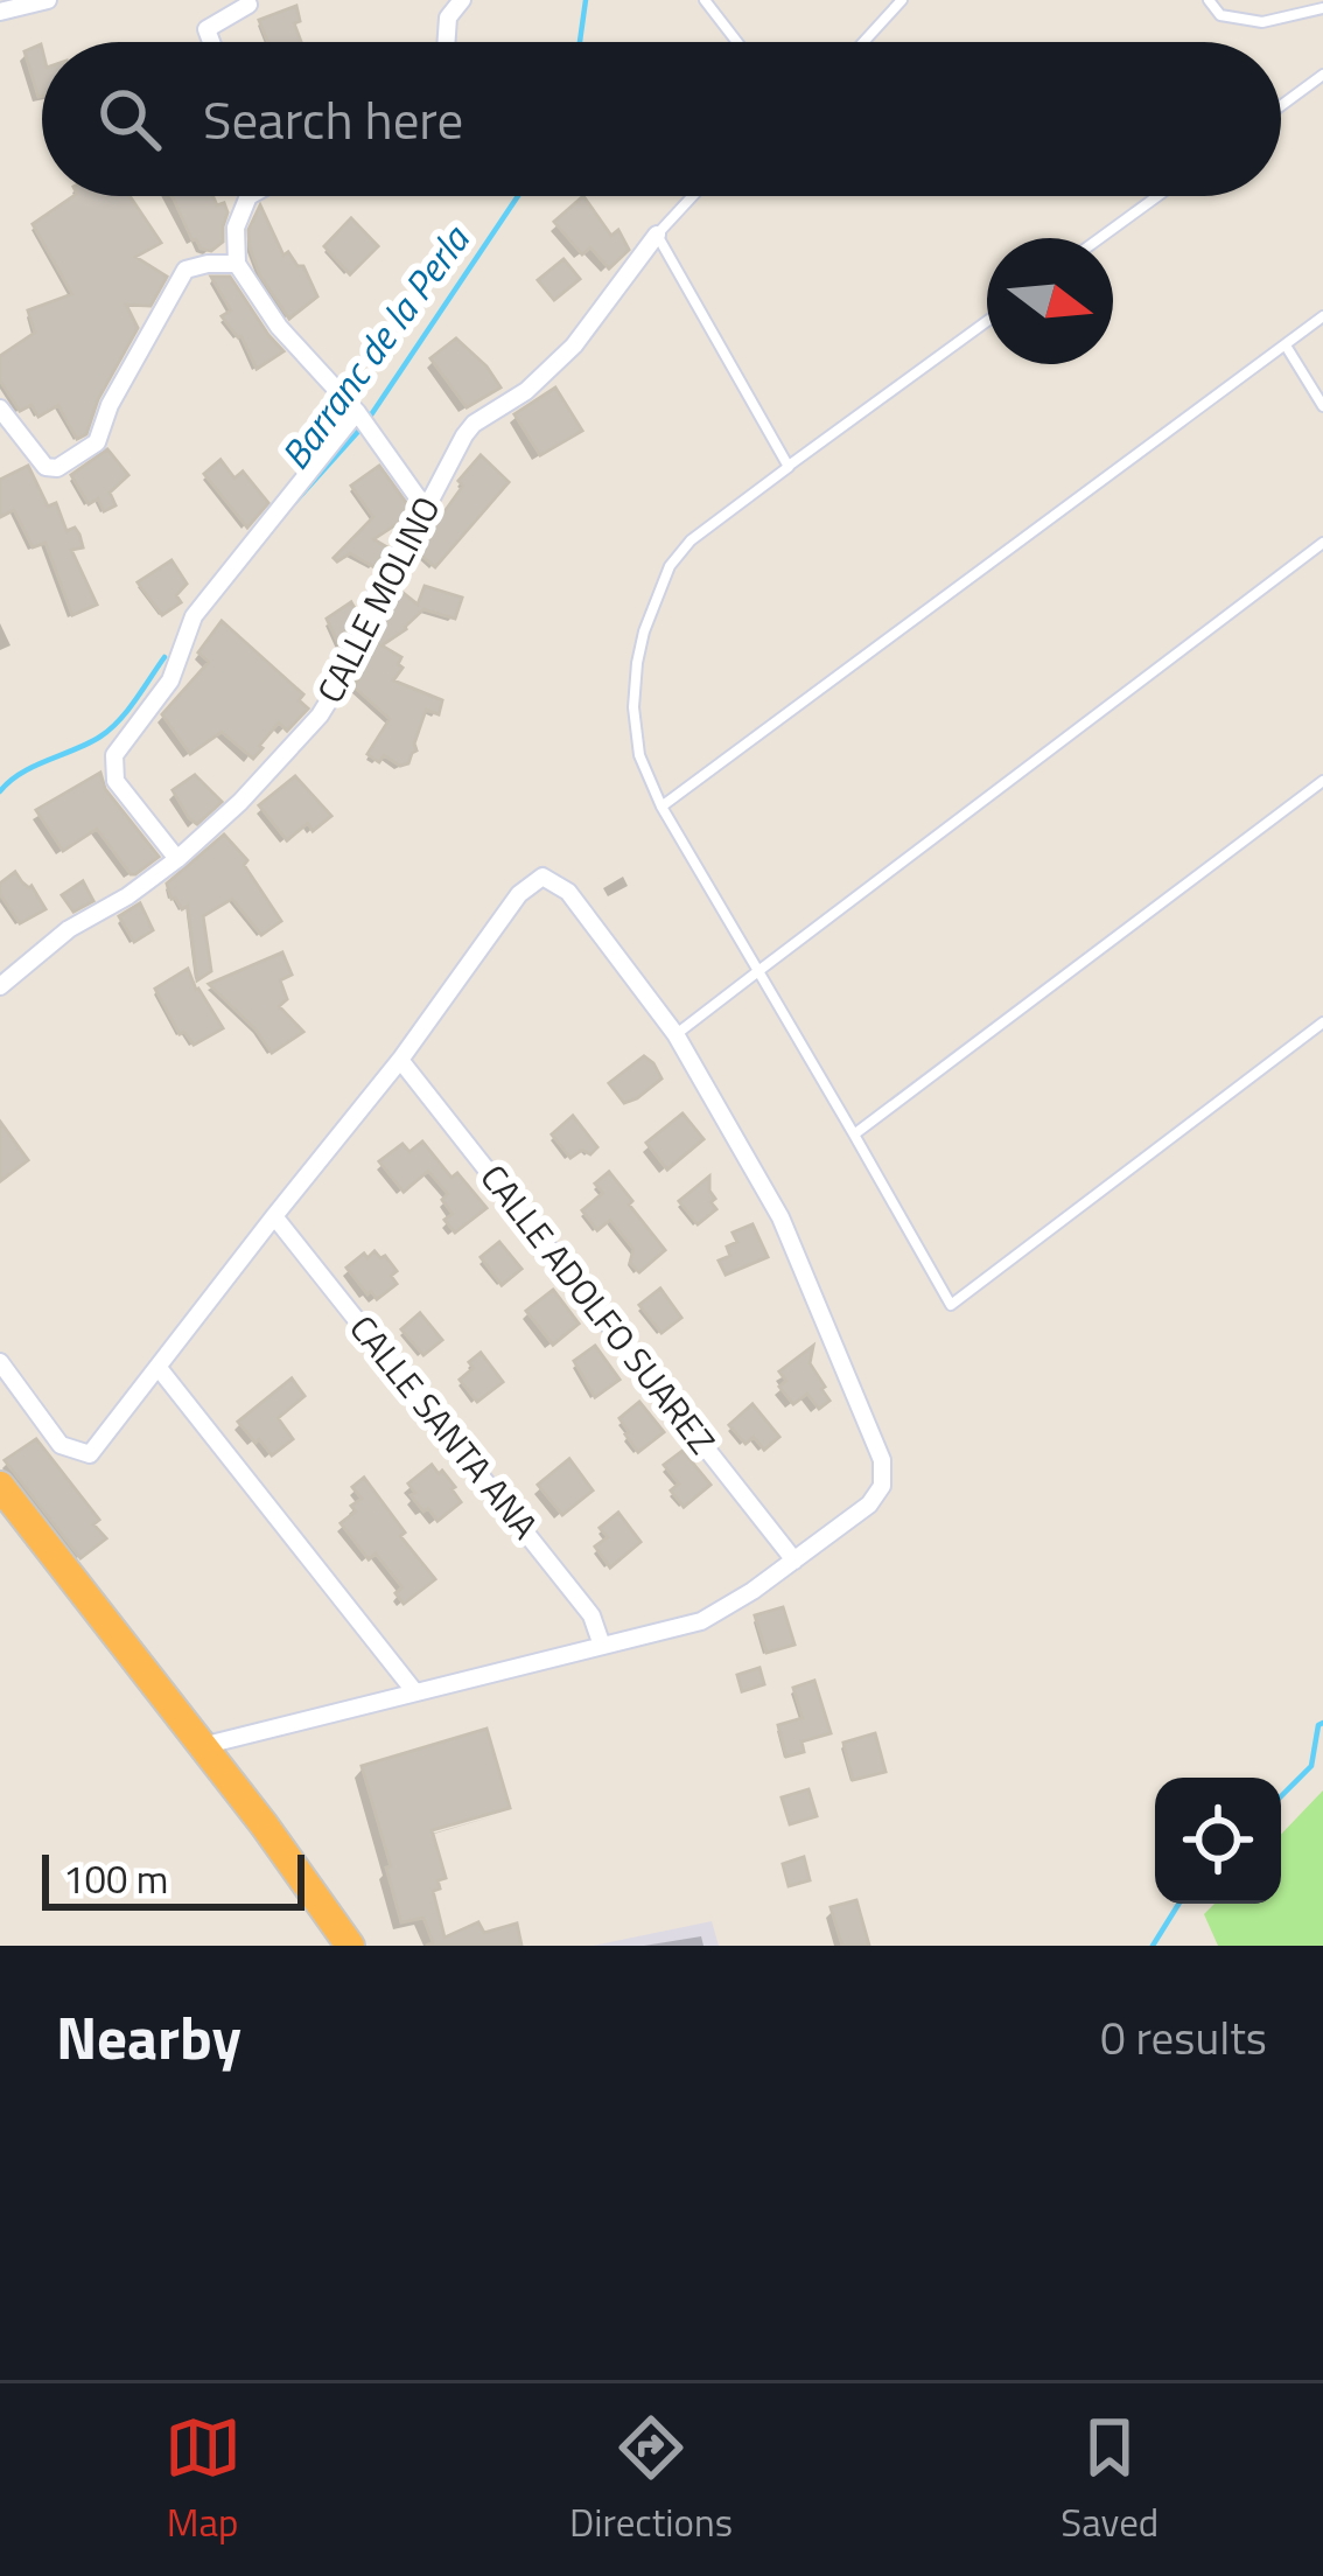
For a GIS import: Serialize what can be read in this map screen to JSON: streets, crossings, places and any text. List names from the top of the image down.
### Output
{
  "streets": {
    "street": ["CALLE MOLINO", "CALLE ADOLFO SUAREZ", "CALLE SANTA ANA"]
  },
  "water": ["Barranc de la Perla"],
  "scale_bar": "100 m",
  "north": "right",
  "page": {
    "search": "Search here",
    "scale": "100 m",
    "heading": ["Nearby", "0 results"],
    "nav": ["Map", "Directions", "Saved"]
  }
}
